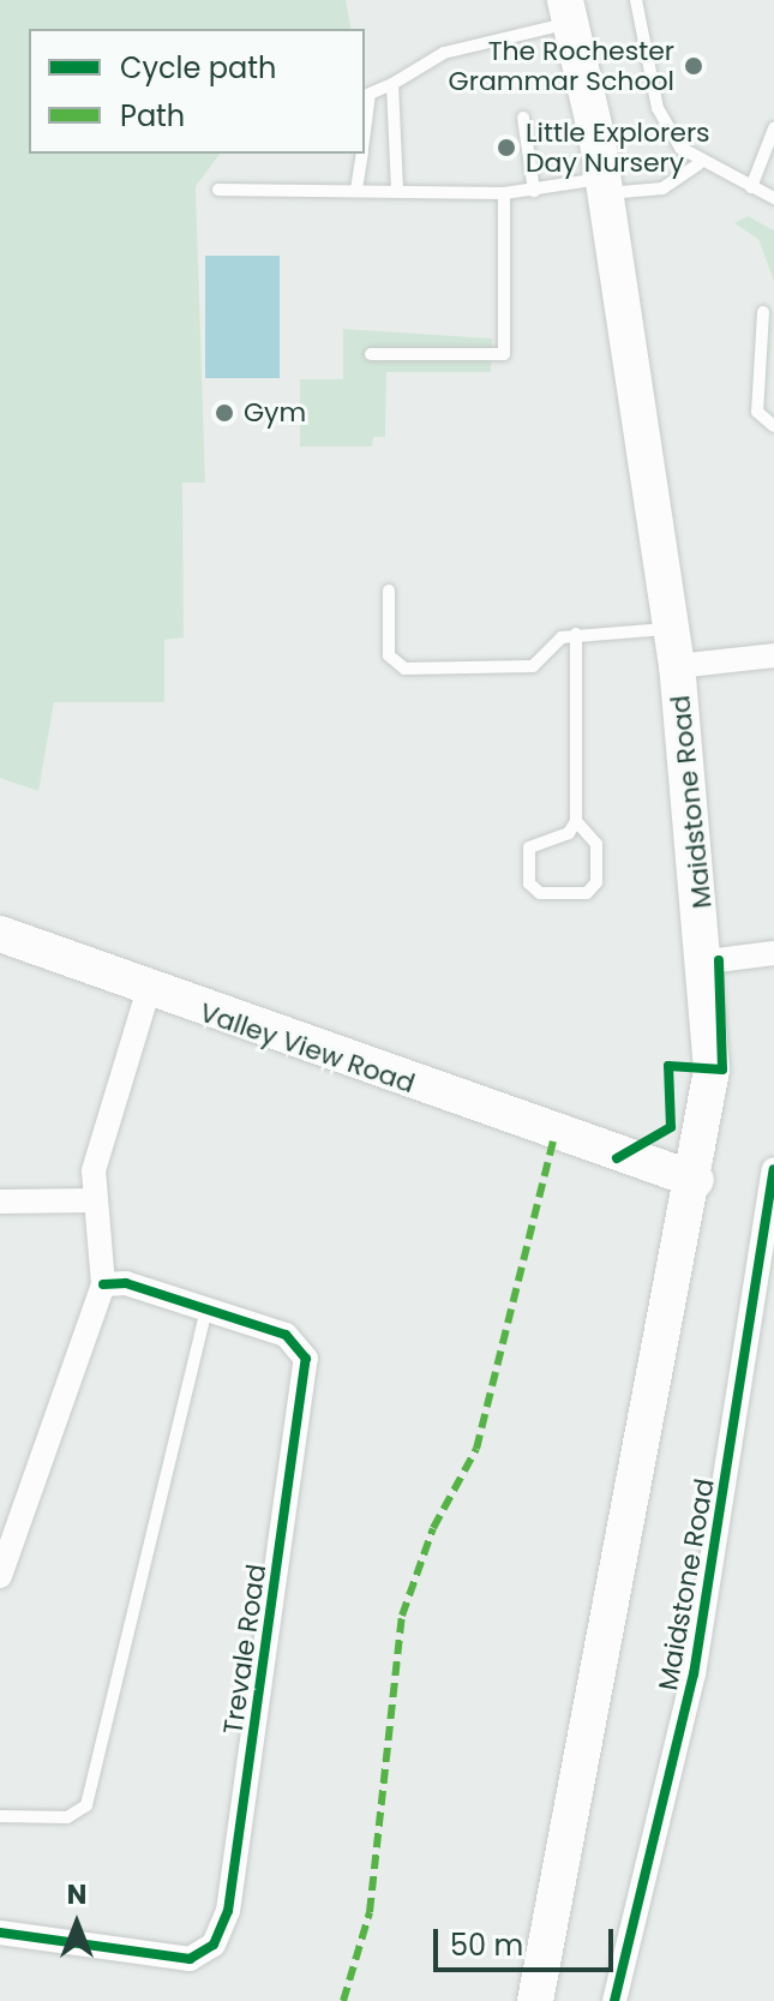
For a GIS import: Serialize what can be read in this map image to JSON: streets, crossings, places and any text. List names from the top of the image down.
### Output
{
  "streets": {
    "main road": ["Maidstone Road", "Valley View Road"],
    "street": ["Trevale Road"]
  },
  "crossings": [
    ["Maidstone Road", "Valley View Road"]
  ],
  "places": ["The Rochester Grammar School", "Little Explorers Day Nursery", "Gym"],
  "legend": ["Cycle path", "Path"],
  "scale_bar": "50 m",
  "north": "top"
}
